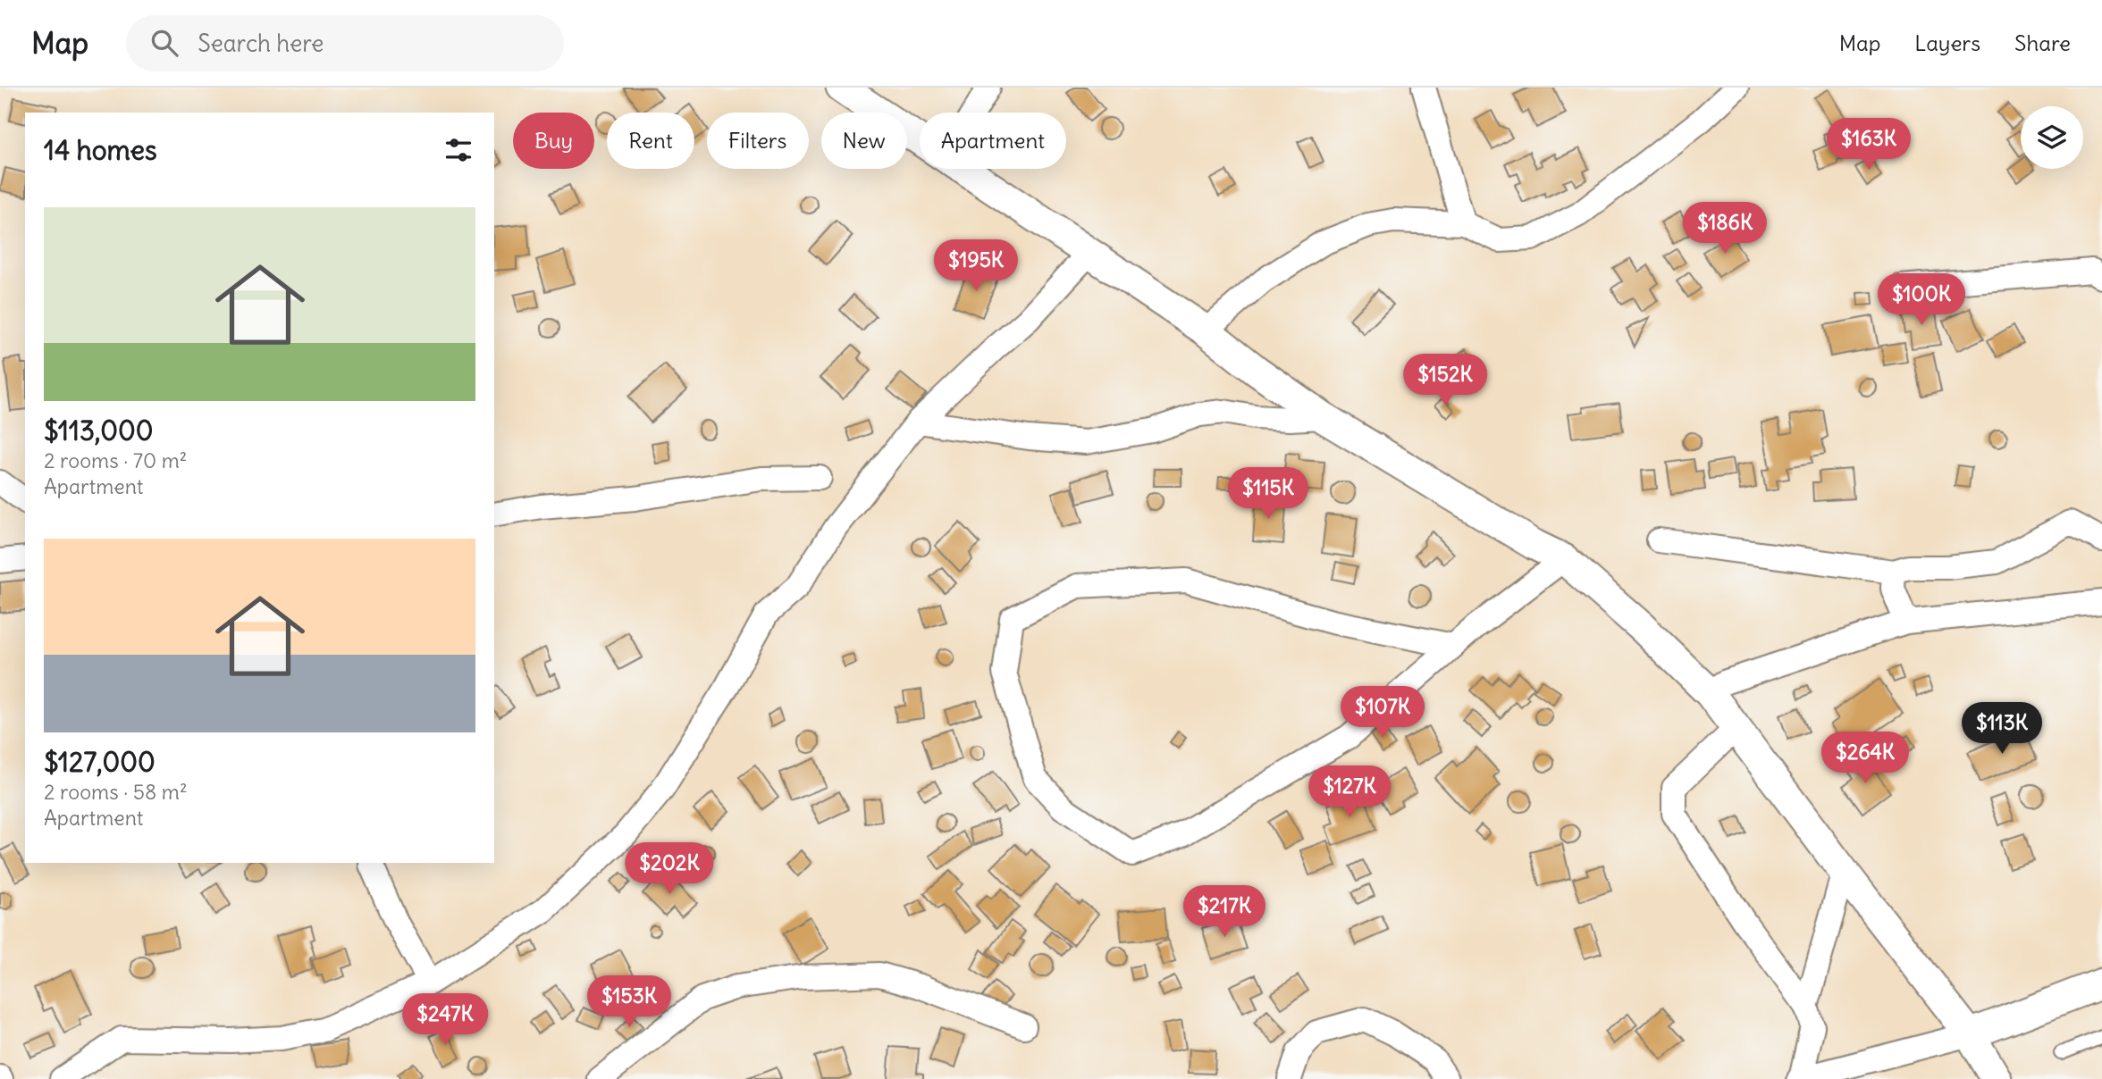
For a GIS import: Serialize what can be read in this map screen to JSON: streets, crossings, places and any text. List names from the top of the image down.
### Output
{
  "page": {
    "header": "Map",
    "search": "Search here",
    "nav": ["Map", "Layers", "Share"],
    "chip": [
      "Buy",
      "Rent",
      "Filters",
      "New",
      "Apartment"
    ],
    "heading": "14 homes",
    "price": [
      "$163K",
      "$186K",
      "$195K",
      "$100K",
      "$152K",
      "$115K",
      "$107K",
      "$113K",
      "$264K",
      "$127K",
      "$202K",
      "$217K",
      "$153K",
      "$247K"
    ],
    "list": [
      {
        "name": "$113,000",
        "note": "2 rooms · 70 m² · Apartment"
      },
      {
        "name": "$127,000",
        "note": "2 rooms · 58 m² · Apartment"
      }
    ]
  }
}
